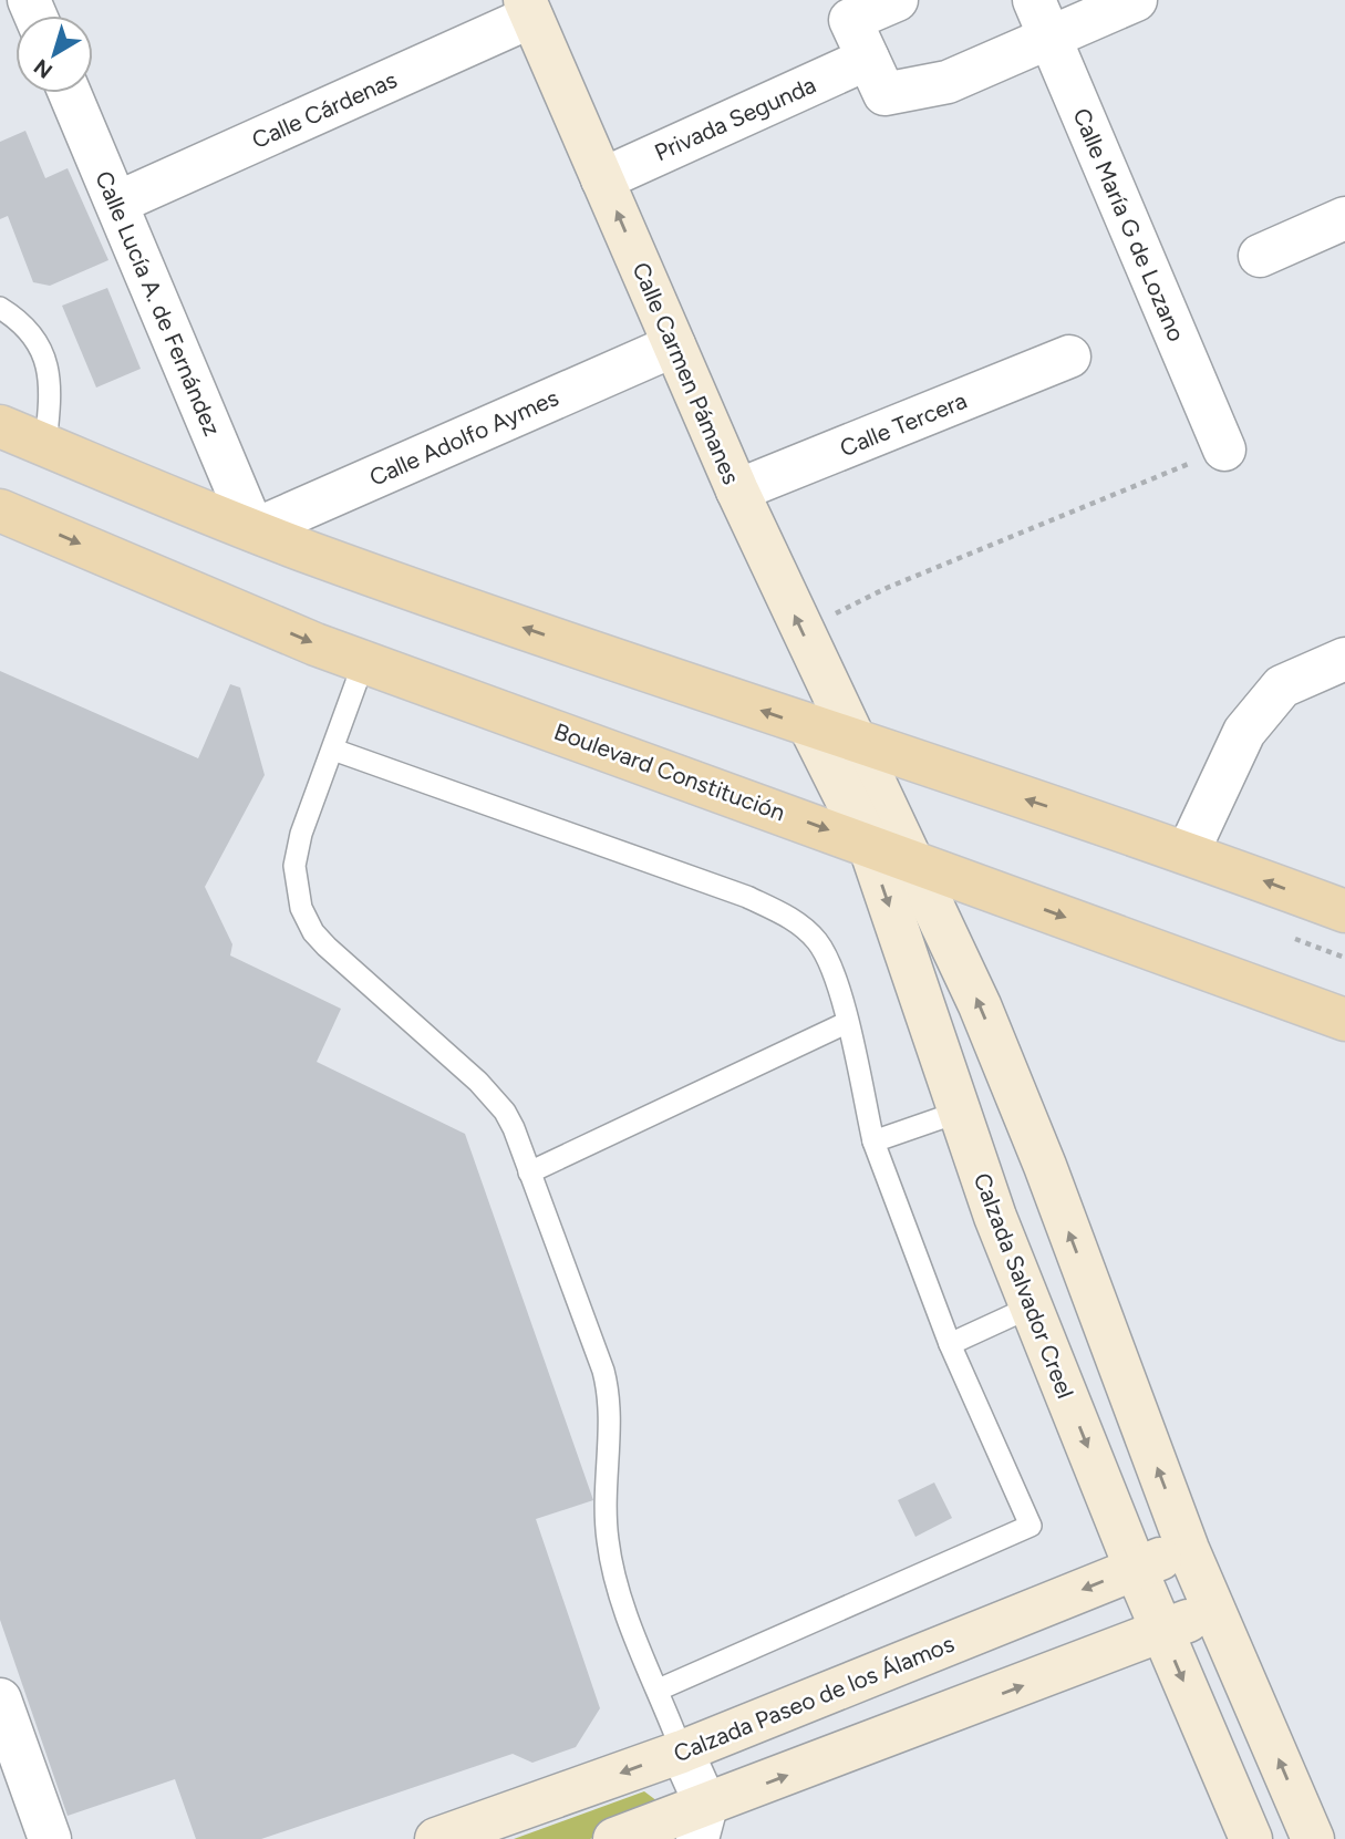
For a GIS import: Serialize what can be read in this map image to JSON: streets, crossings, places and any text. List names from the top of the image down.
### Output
{
  "streets": {
    "main road": [
      "Calle Carmen Pámanes",
      "Boulevard Constitución",
      "Calzada Salvador Creel",
      "Calzada Paseo de los Álamos"
    ],
    "street": [
      "Calle Cárdenas",
      "Privada Segunda",
      "Calle María G de Lozano",
      "Calle Lucía A. de Fernández",
      "Calle Tercera",
      "Calle Adolfo Aymes"
    ]
  },
  "crossings": [
    ["Calle Cárdenas", "Calle Lucía A. de Fernández"],
    ["Calle Cárdenas", "Calle Carmen Pámanes"],
    ["Privada Segunda", "Calle Carmen Pámanes"],
    ["Calle Lucía A. de Fernández", "Calle Adolfo Aymes"],
    ["Calle Carmen Pámanes", "Calle Tercera"],
    ["Calle Carmen Pámanes", "Calle Adolfo Aymes"],
    ["Boulevard Constitución", "Calzada Salvador Creel"],
    ["Calzada Salvador Creel", "Calzada Paseo de los Álamos"]
  ],
  "one_way": ["Calle Carmen Pámanes"],
  "north": "bottom left"
}
